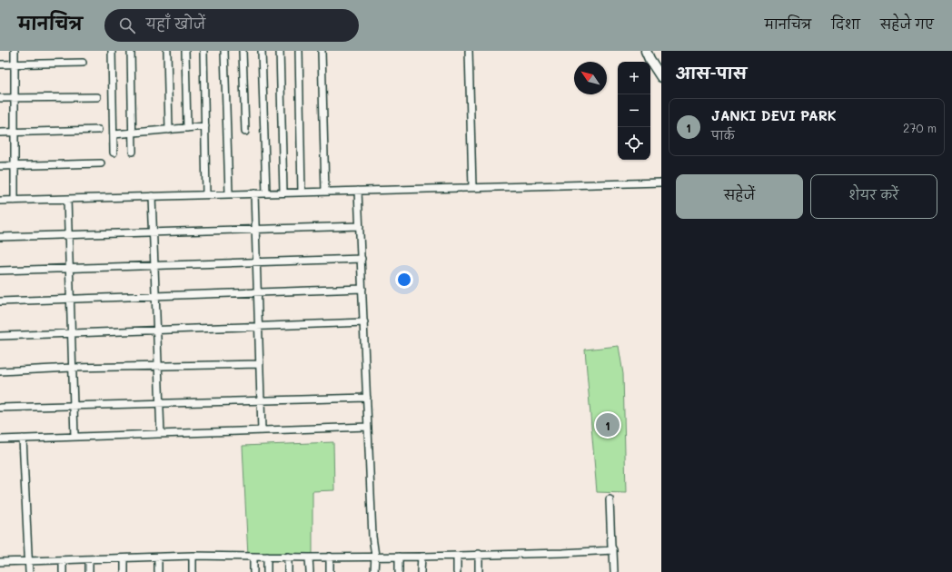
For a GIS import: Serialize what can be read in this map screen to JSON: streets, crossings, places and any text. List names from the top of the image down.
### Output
{
  "north": "top left",
  "page": {
    "header": "मानचित्र",
    "search": "यहाँ खोजें",
    "nav": ["मानचित्र", "दिशा", "सहेजे गए"],
    "heading": "आस-पास",
    "map_buttons": ["+", "−"],
    "list": [
      {
        "mark": "1",
        "name": "JANKI DEVI PARK",
        "note": "पार्क",
        "value": "270 m"
      }
    ],
    "buttons": ["सहेजें", "शेयर करें"],
    "pins": "1"
  }
}
